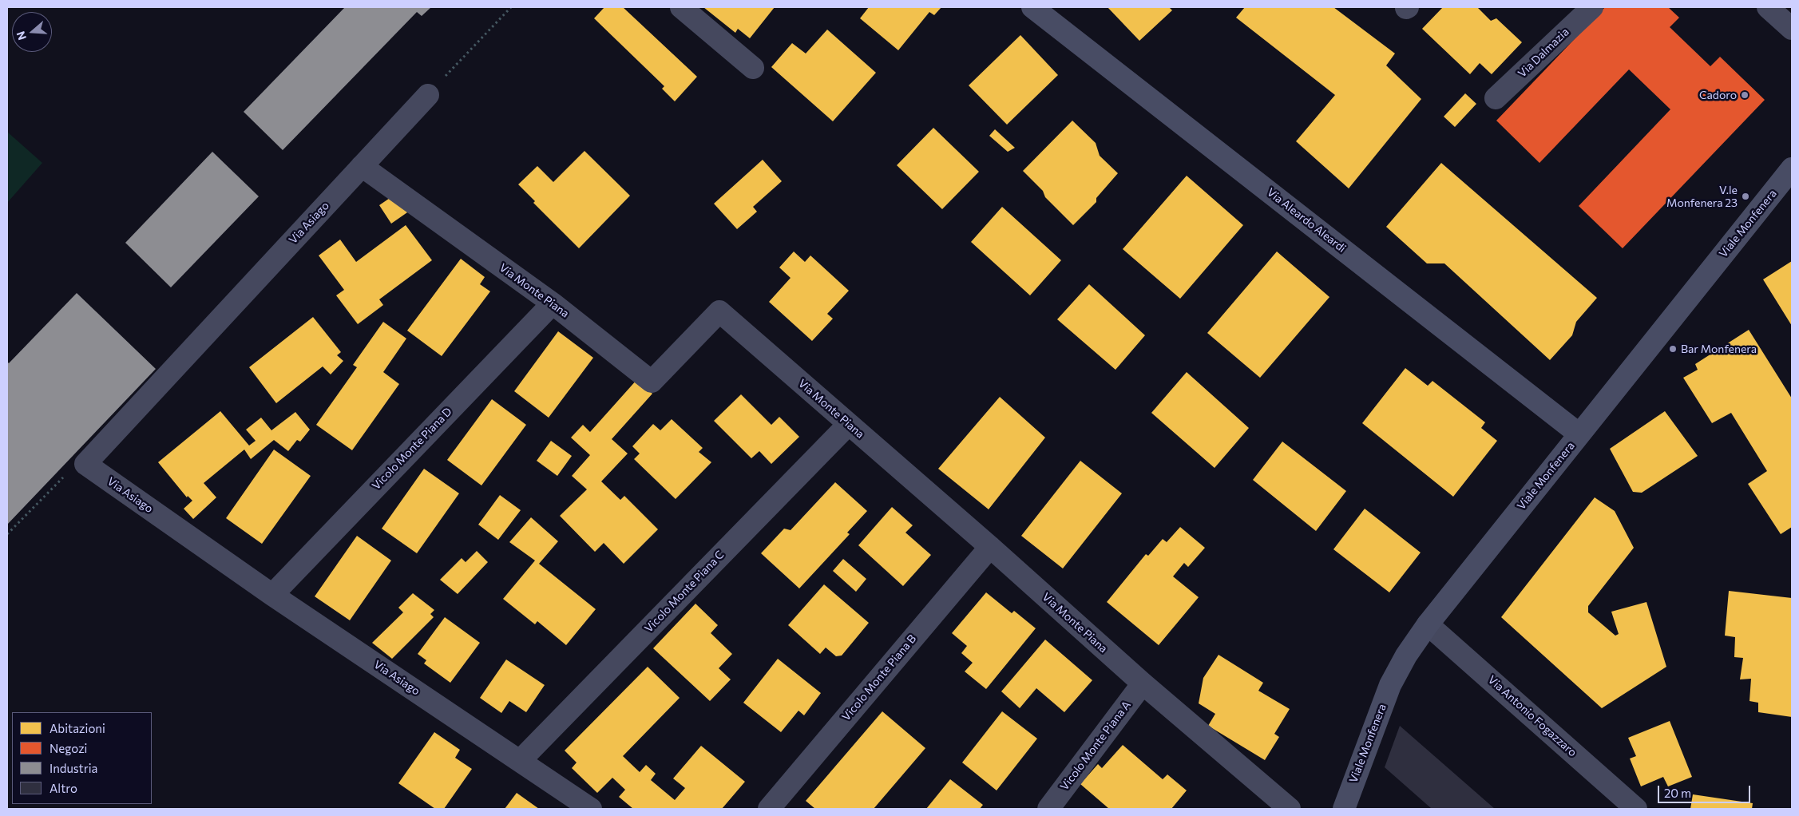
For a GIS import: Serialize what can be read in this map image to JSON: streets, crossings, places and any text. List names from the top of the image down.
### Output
{
  "streets": {
    "street": [
      "Via Dalmazia",
      "Via Aleardo Aleardi",
      "Via Asiago",
      "Viale Monfenera",
      "Via Monte Piana",
      "Vicolo Monte Piana D",
      "Vicolo Monte Piana C",
      "Vicolo Monte Piana B",
      "Via Antonio Fogazzaro",
      "Vicolo Monte Piana A"
    ]
  },
  "crossings": [
    ["Via Aleardo Aleardi", "Viale Monfenera"],
    ["Via Asiago", "Via Monte Piana"],
    ["Via Asiago", "Vicolo Monte Piana D"],
    ["Via Asiago", "Vicolo Monte Piana C"],
    ["Viale Monfenera", "Via Antonio Fogazzaro"],
    ["Via Monte Piana", "Vicolo Monte Piana D"],
    ["Via Monte Piana", "Vicolo Monte Piana C"],
    ["Via Monte Piana", "Vicolo Monte Piana B"],
    ["Via Monte Piana", "Vicolo Monte Piana A"]
  ],
  "places": ["Cadoro", "V.le Monfenera 23", "Bar Monfenera"],
  "legend": [
    "Abitazioni",
    "Negozi",
    "Industria",
    "Altro"
  ],
  "scale_bar": "20 m",
  "north": "left"
}
